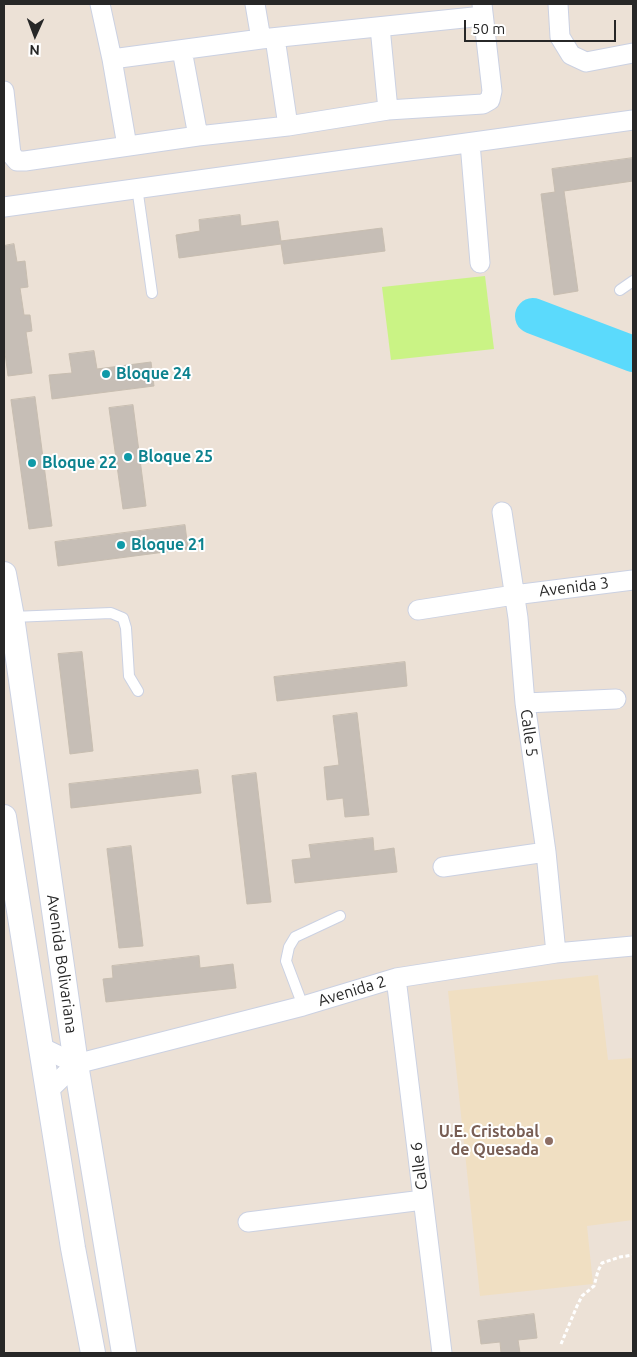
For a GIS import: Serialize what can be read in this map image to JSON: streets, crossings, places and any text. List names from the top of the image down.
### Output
{
  "streets": {
    "street": [
      "Avenida 3",
      "Calle 5",
      "Avenida Bolivariana",
      "Avenida 2",
      "Calle 6"
    ]
  },
  "crossings": [
    ["Avenida 3", "Calle 5"],
    ["Calle 5", "Avenida 2"],
    ["Avenida Bolivariana", "Avenida 2"],
    ["Avenida 2", "Calle 6"]
  ],
  "places": [
    "Bloque 24",
    "Bloque 25",
    "Bloque 22",
    "Bloque 21",
    "U.E. Cristobal de Quesada"
  ],
  "scale_bar": "50 m",
  "north": "bottom"
}
